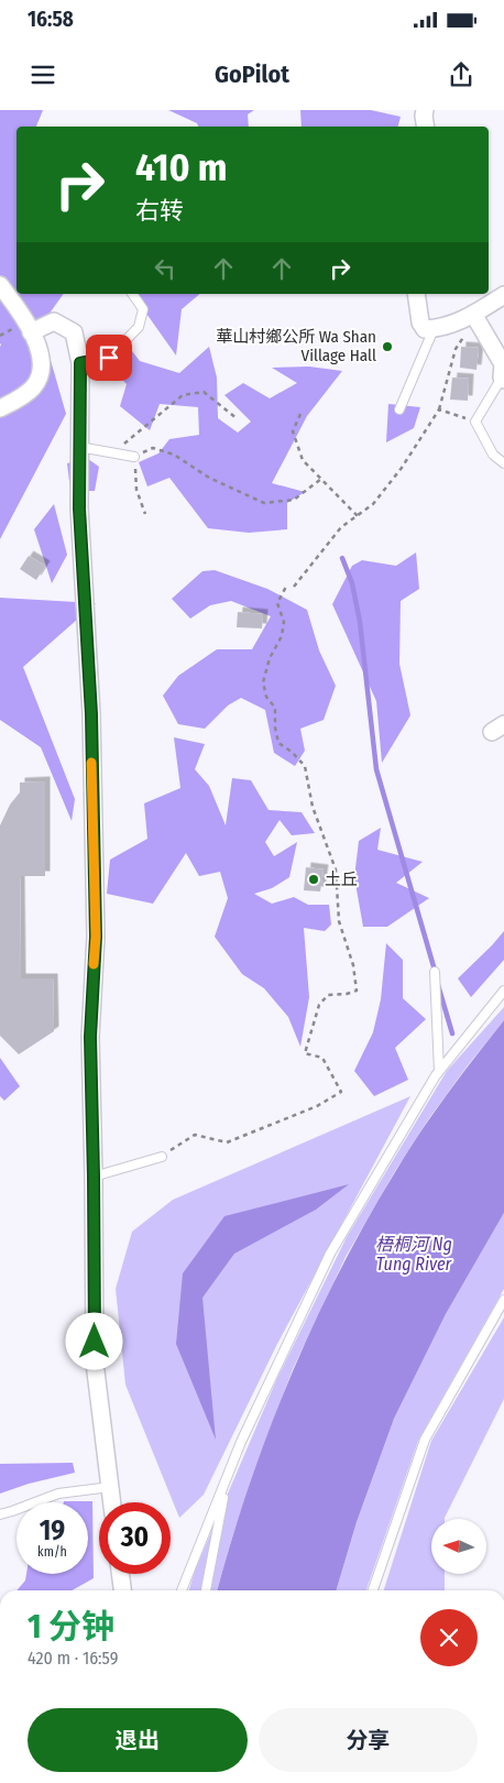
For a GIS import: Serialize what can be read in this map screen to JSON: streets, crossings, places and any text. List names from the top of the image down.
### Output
{
  "water": ["梧桐河 Ng Tung River"],
  "places": ["華山村鄉公所 Wa Shan Village Hall", "土丘"],
  "north": "left",
  "page": {
    "status": "16:58",
    "header": "GoPilot",
    "turn": ["410 m", "右转"],
    "speed": "19 km/h",
    "limit": "30",
    "heading": ["1 分钟", "420 m · 16:59"],
    "buttons": ["退出", "分享"]
  }
}
